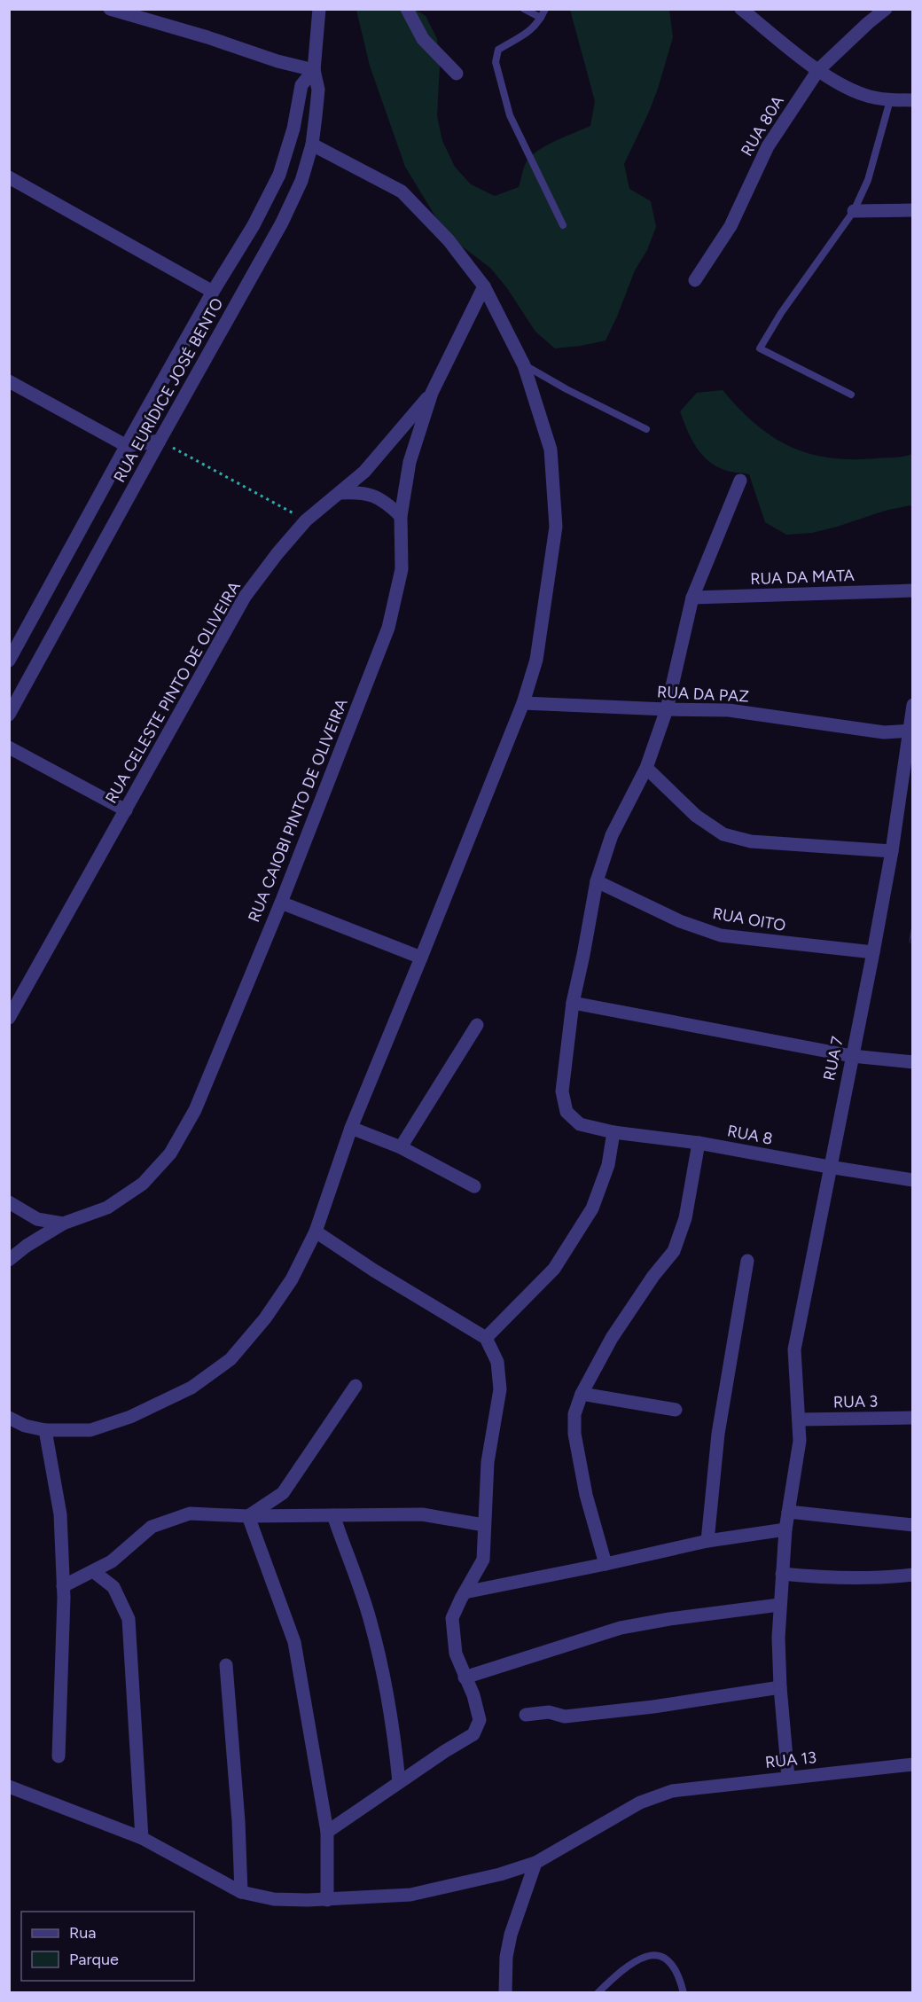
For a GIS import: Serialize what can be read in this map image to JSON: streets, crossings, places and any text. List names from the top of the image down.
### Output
{
  "streets": {
    "street": [
      "RUA 80A",
      "RUA EURÍDICE JOSÉ BENTO",
      "RUA DA MATA",
      "RUA CELESTE PINTO DE OLIVEIRA",
      "RUA DA PAZ",
      "RUA CAIOBI PINTO DE OLIVEIRA",
      "RUA OITO",
      "RUA 7",
      "RUA 8",
      "RUA 3",
      "RUA 13"
    ]
  },
  "crossings": [
    ["RUA CELESTE PINTO DE OLIVEIRA", "RUA CAIOBI PINTO DE OLIVEIRA"],
    ["RUA DA PAZ", "RUA 7"],
    ["RUA OITO", "RUA 7"],
    ["RUA 7", "RUA 8"],
    ["RUA 7", "RUA 3"],
    ["RUA 7", "RUA 13"]
  ],
  "legend": ["Rua", "Parque"]
}
